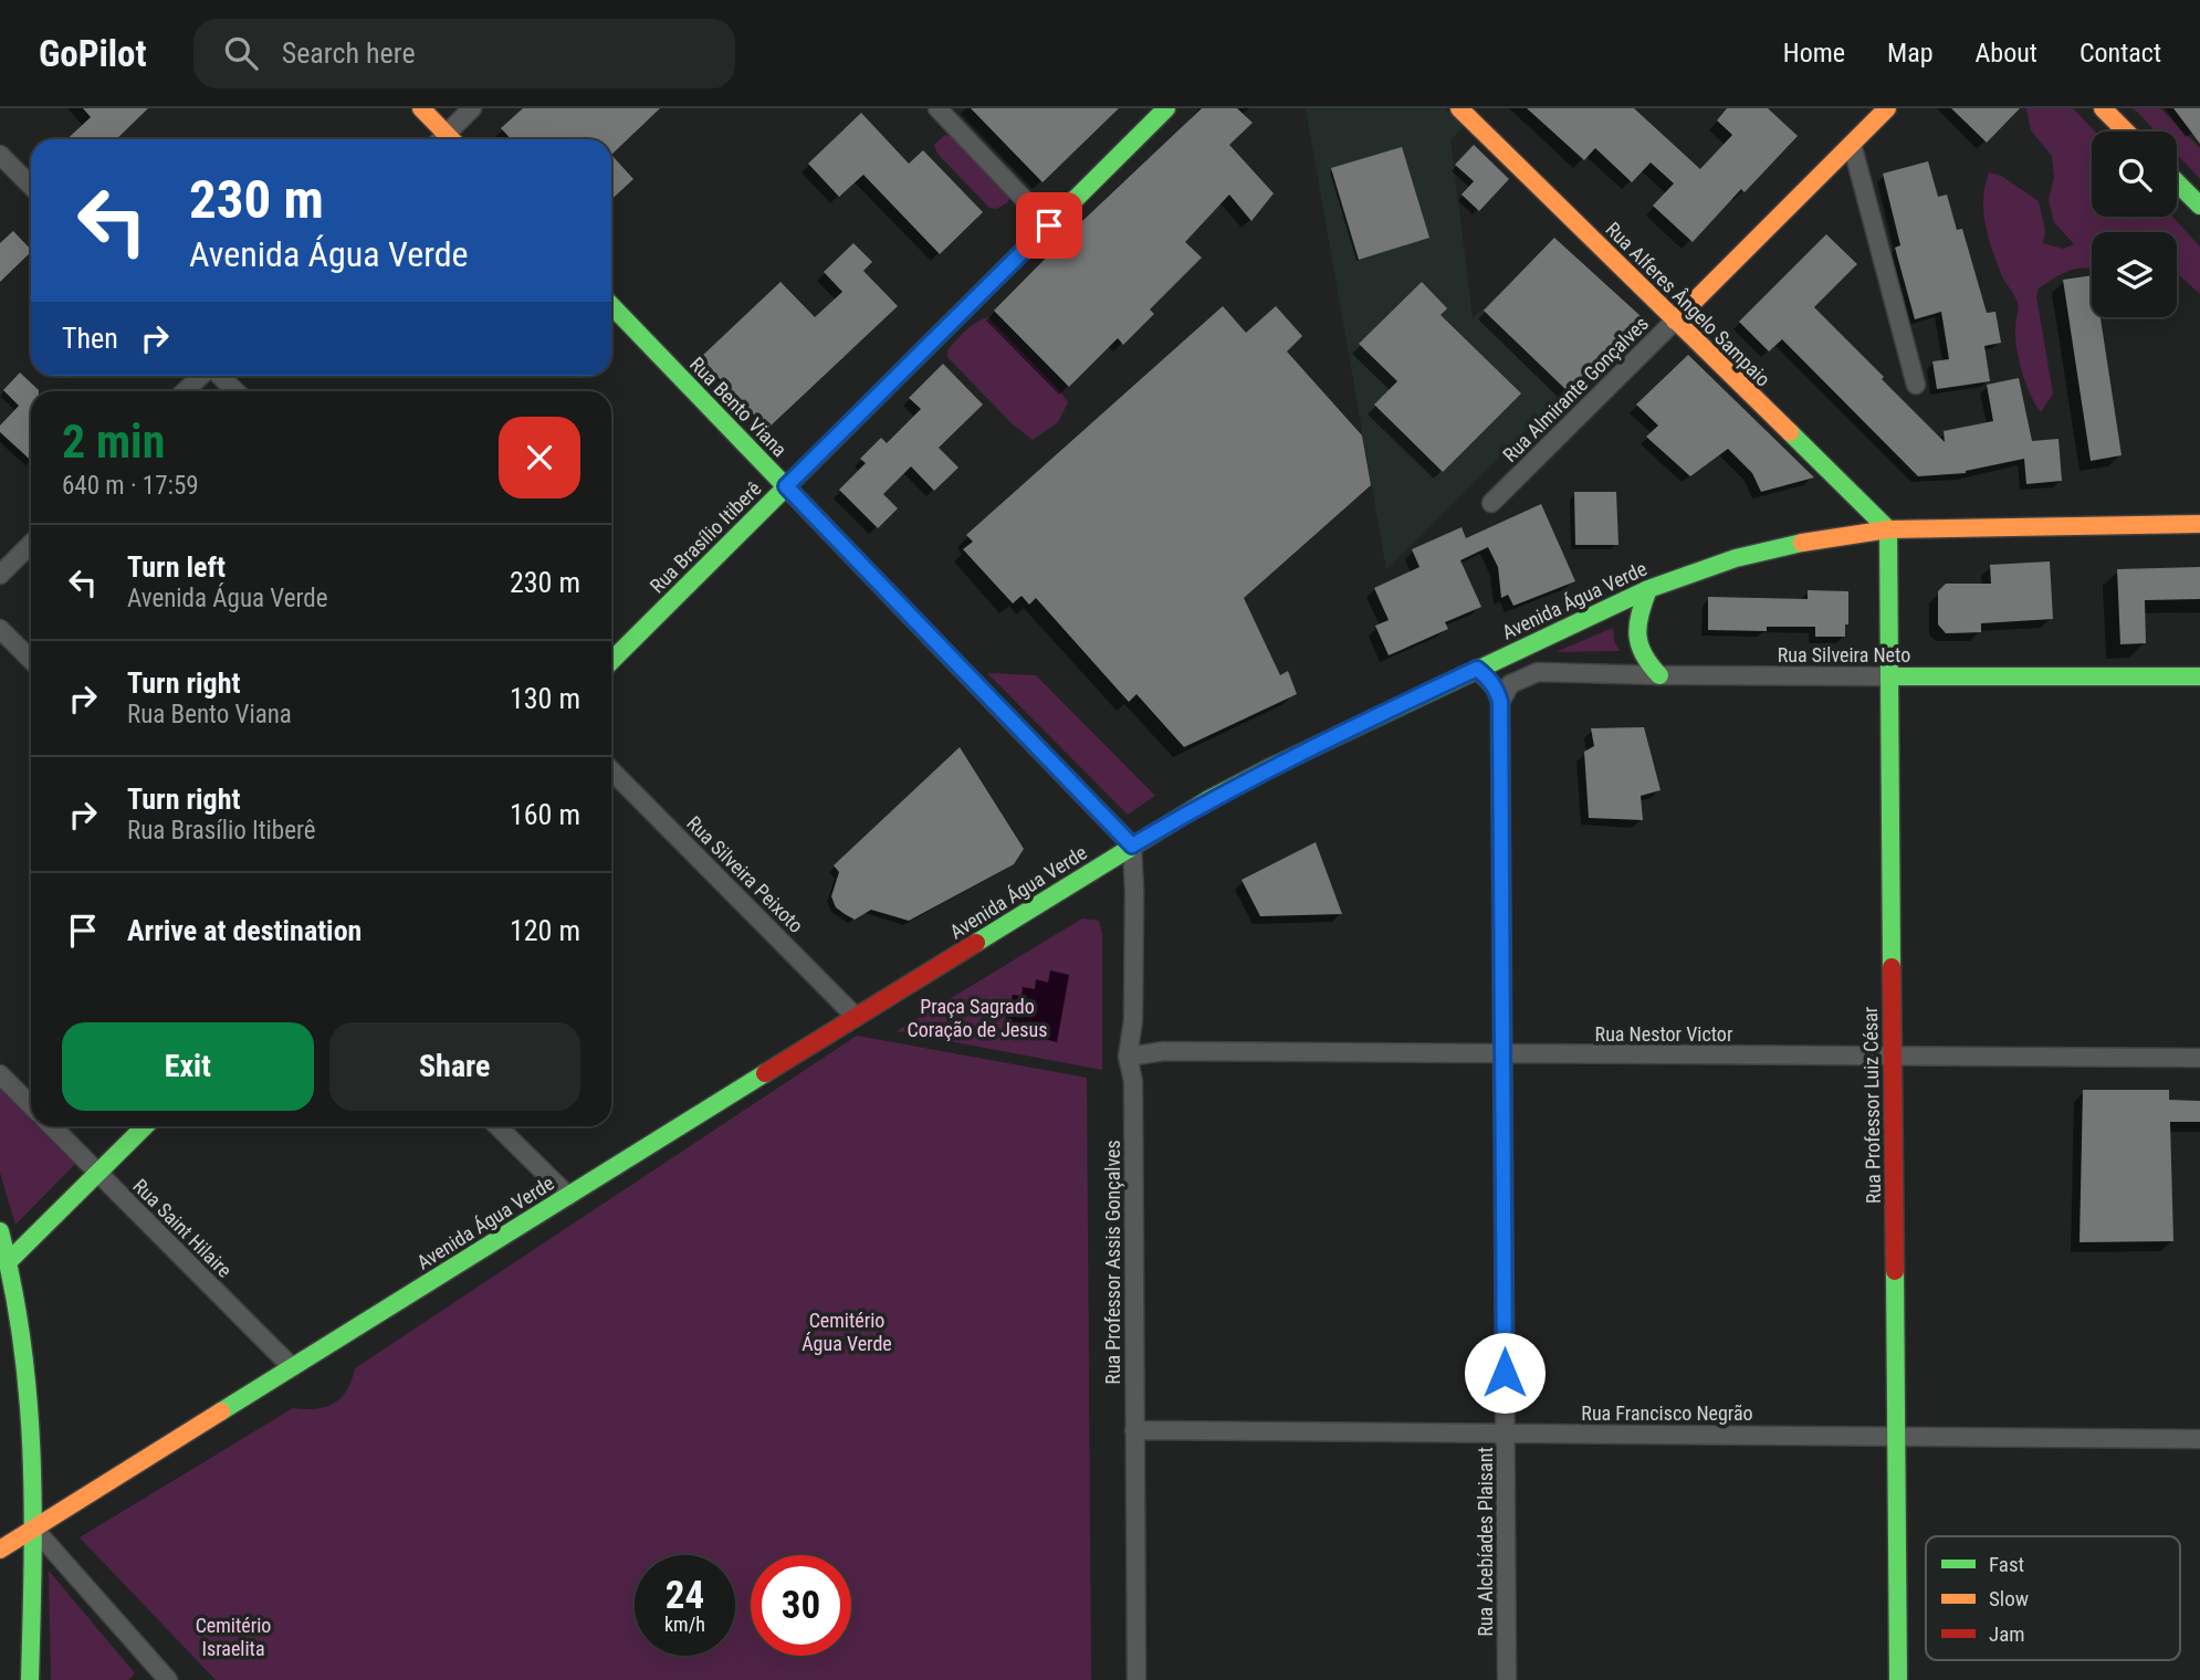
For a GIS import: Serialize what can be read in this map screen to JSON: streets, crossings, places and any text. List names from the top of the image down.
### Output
{
  "streets": {
    "main road": [
      "Rua Alferes Ângelo Sampaio",
      "Rua Almirante Gonçalves",
      "Rua Bento Viana",
      "Rua Brasílio Itiberê",
      "Avenida Água Verde",
      "Rua Silveira Neto",
      "Rua Professor Luiz César"
    ],
    "street": [
      "Rua Silveira Peixoto",
      "Rua Nestor Victor",
      "Rua Saint Hilaire",
      "Rua Professor Assis Gonçalves",
      "Rua Francisco Negrão",
      "Rua Alcebíades Plaisant"
    ]
  },
  "crossings": [
    ["Rua Alferes Ângelo Sampaio", "Rua Almirante Gonçalves"],
    ["Rua Alferes Ângelo Sampaio", "Avenida Água Verde"],
    ["Rua Alferes Ângelo Sampaio", "Rua Professor Luiz César"],
    ["Rua Bento Viana", "Rua Brasílio Itiberê"],
    ["Rua Bento Viana", "Avenida Água Verde"],
    ["Rua Bento Viana", "Rua Professor Assis Gonçalves"],
    ["Avenida Água Verde", "Rua Silveira Peixoto"],
    ["Avenida Água Verde", "Rua Professor Luiz César"],
    ["Avenida Água Verde", "Rua Saint Hilaire"],
    ["Avenida Água Verde", "Rua Professor Assis Gonçalves"],
    ["Rua Silveira Neto", "Rua Professor Luiz César"],
    ["Rua Silveira Neto", "Rua Alcebíades Plaisant"],
    ["Rua Nestor Victor", "Rua Professor Luiz César"],
    ["Rua Nestor Victor", "Rua Professor Assis Gonçalves"],
    ["Rua Nestor Victor", "Rua Alcebíades Plaisant"],
    ["Rua Professor Luiz César", "Rua Francisco Negrão"],
    ["Rua Professor Assis Gonçalves", "Rua Francisco Negrão"],
    ["Rua Francisco Negrão", "Rua Alcebíades Plaisant"]
  ],
  "parks": ["Praça Sagrado Coração de Jesus", "Cemitério Água Verde", "Cemitério Israelita"],
  "legend": ["Fast", "Slow", "Jam"],
  "page": {
    "header": "GoPilot",
    "search": "Search here",
    "nav": [
      "Home",
      "Map",
      "About",
      "Contact"
    ],
    "turn": ["230 m", "Avenida Água Verde"],
    "then": "Then",
    "heading": ["2 min", "640 m · 17:59"],
    "list": [
      {
        "name": "Turn left",
        "note": "Avenida Água Verde",
        "value": "230 m"
      },
      {
        "name": "Turn right",
        "note": "Rua Bento Viana",
        "value": "130 m"
      },
      {
        "name": "Turn right",
        "note": "Rua Brasílio Itiberê",
        "value": "160 m"
      },
      {
        "name": "Arrive at destination",
        "value": "120 m"
      }
    ],
    "buttons": ["Exit", "Share"],
    "speed": "24 km/h",
    "limit": "30"
  }
}
